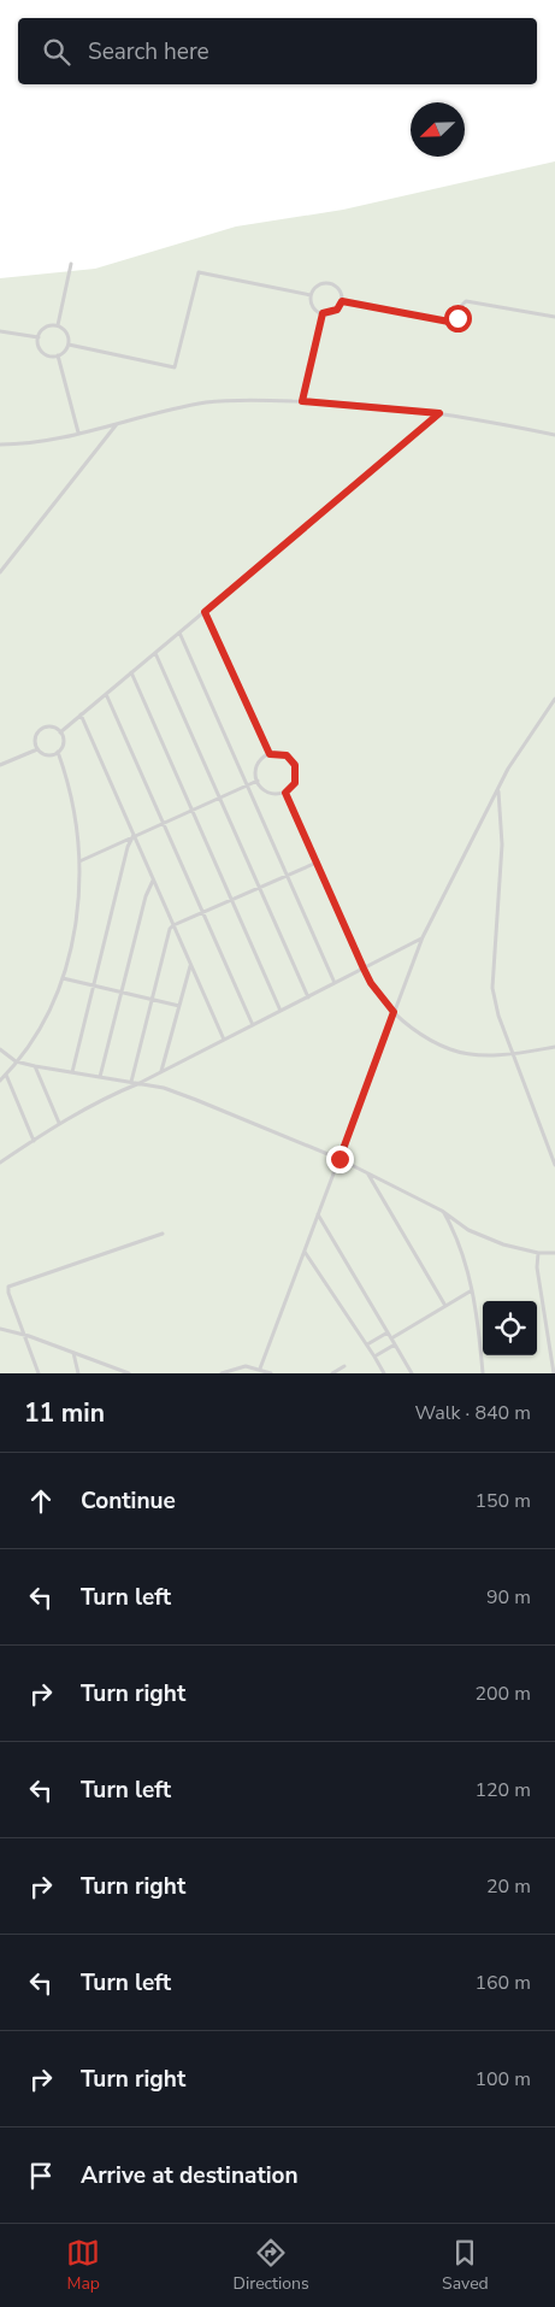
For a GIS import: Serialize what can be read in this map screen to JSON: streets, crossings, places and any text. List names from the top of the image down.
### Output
{
  "north": "bottom left",
  "page": {
    "search": "Search here",
    "heading": ["11 min", "Walk · 840 m"],
    "list": [
      ["Continue", "150 m"],
      ["Turn left", "90 m"],
      ["Turn right", "200 m"],
      ["Turn left", "120 m"],
      ["Turn right", "20 m"],
      ["Turn left", "160 m"],
      ["Turn right", "100 m"],
      "Arrive at destination"
    ],
    "nav": ["Map", "Directions", "Saved"]
  }
}
